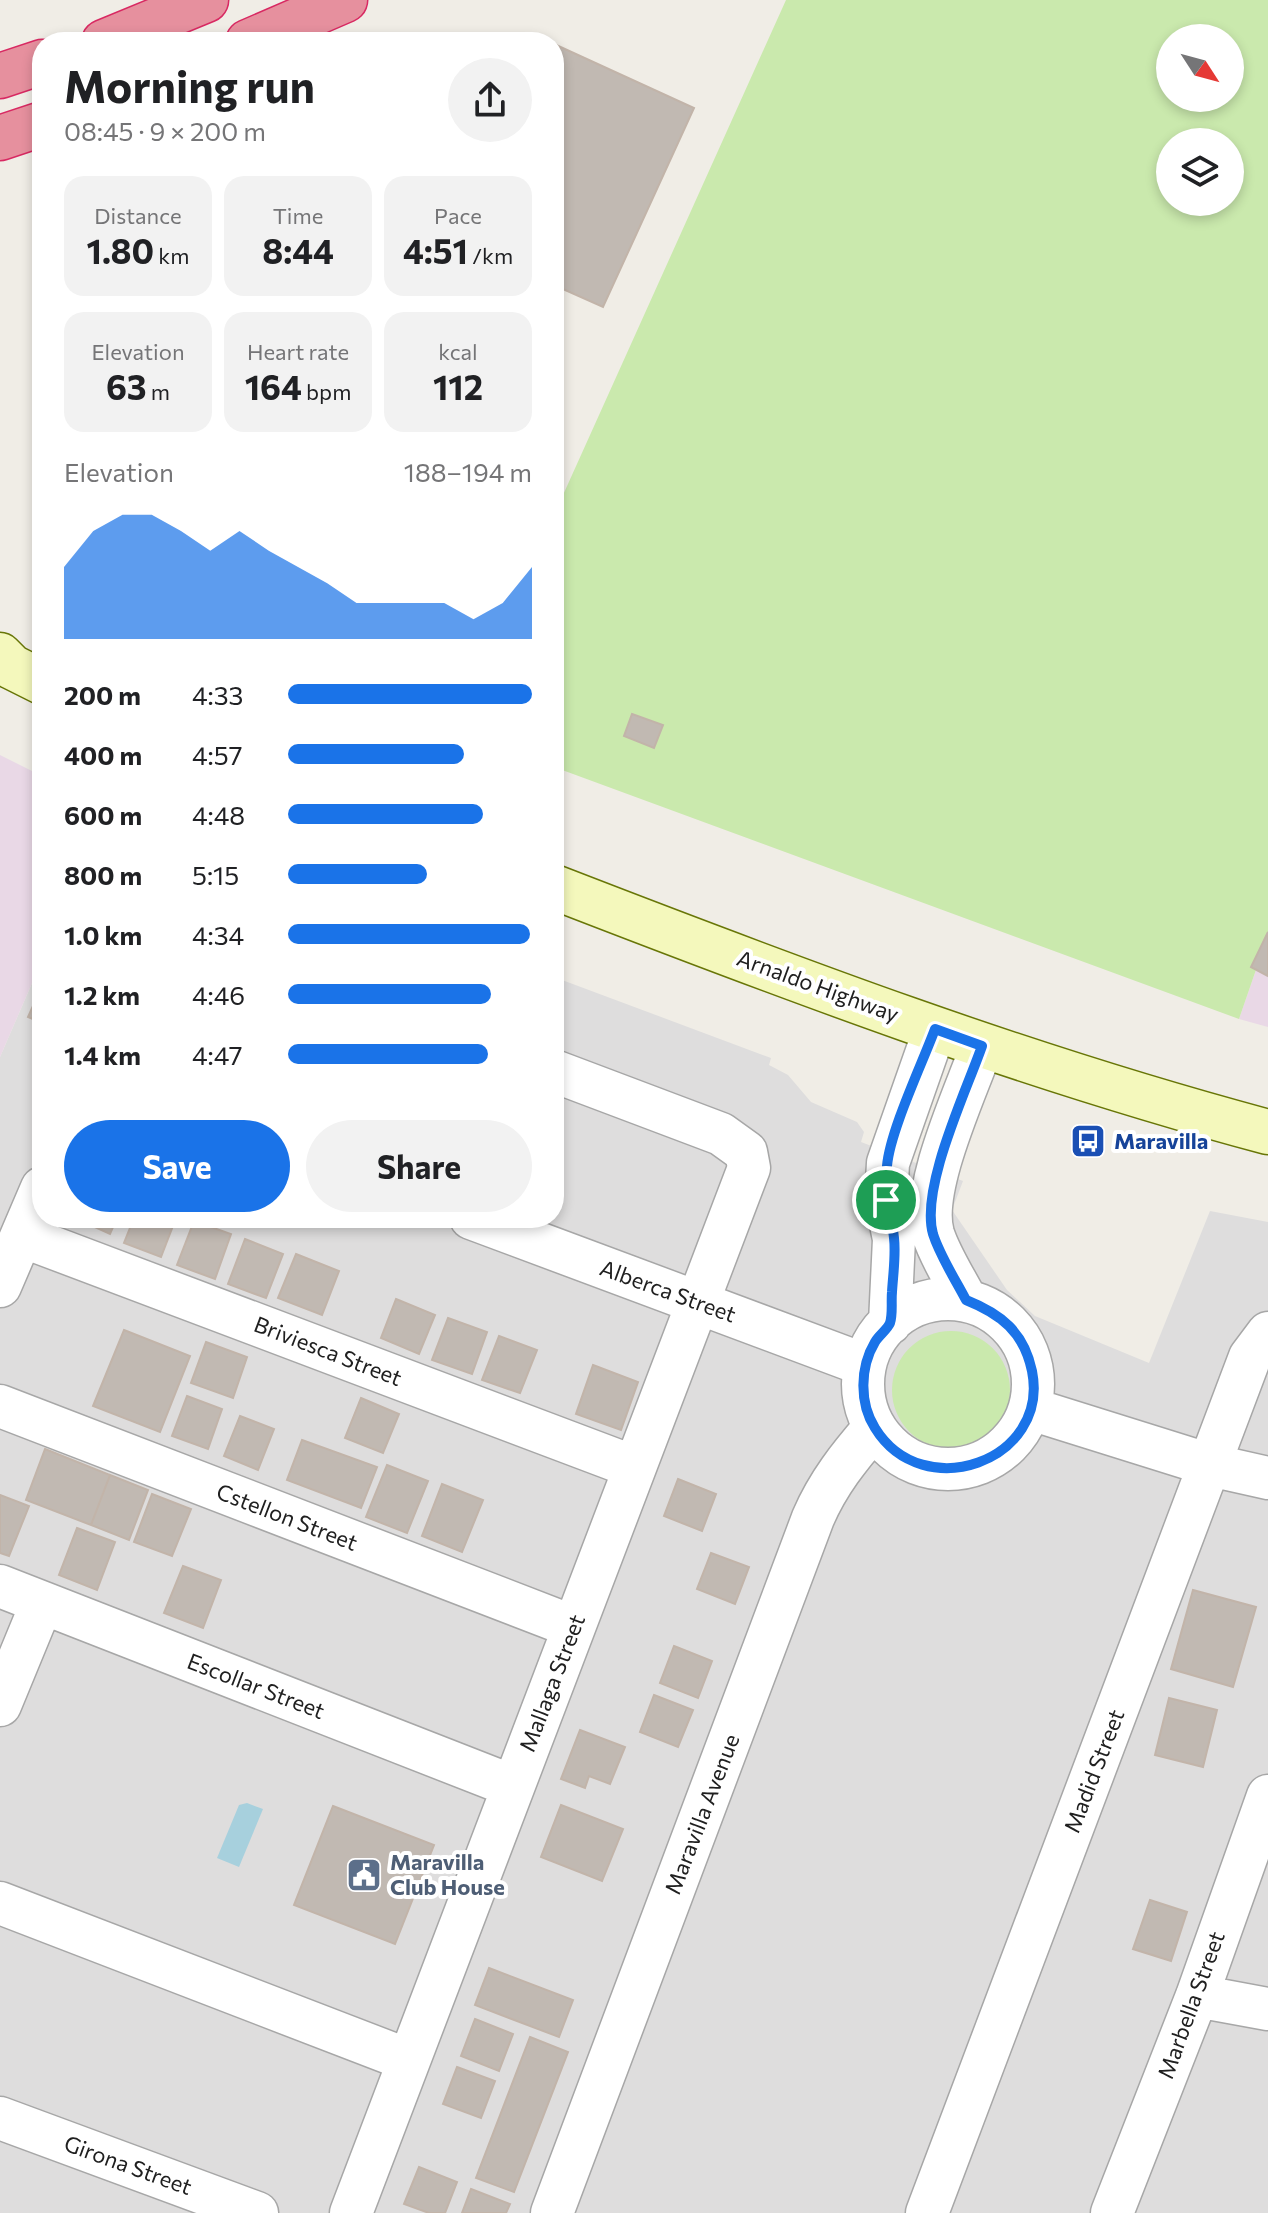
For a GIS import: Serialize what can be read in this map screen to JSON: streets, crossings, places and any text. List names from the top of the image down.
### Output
{
  "streets": {
    "main road": ["Arnaldo Highway"],
    "street": [
      "Alberca Street",
      "Briviesca Street",
      "Cstellon Street",
      "Mallaga Street",
      "Escollar Street",
      "Madid Street",
      "Maravilla Avenue",
      "Marbella Street",
      "Girona Street"
    ]
  },
  "crossings": [
    ["Alberca Street", "Mallaga Street"],
    ["Alberca Street", "Maravilla Avenue"],
    ["Briviesca Street", "Mallaga Street"],
    ["Cstellon Street", "Mallaga Street"],
    ["Mallaga Street", "Escollar Street"]
  ],
  "places": {
    "bus stop": ["Maravilla"],
    "public building": ["Maravilla Club House"]
  },
  "north": "bottom right",
  "page": {
    "heading": ["Morning run", "08:45 · 9 × 200 m"],
    "stats": [
      ["Distance", "1.80 km"],
      ["Time", "8:44"],
      ["Pace", "4:51 /km"],
      ["Elevation", "63 m"],
      ["Heart rate", "164 bpm"],
      ["kcal", "112"]
    ],
    "chart": ["Elevation", "188–194 m"],
    "list": [
      {
        "name": "200 m",
        "note": "4:33"
      },
      {
        "name": "400 m",
        "note": "4:57"
      },
      {
        "name": "600 m",
        "note": "4:48"
      },
      {
        "name": "800 m",
        "note": "5:15"
      },
      {
        "name": "1.0 km",
        "note": "4:34"
      },
      {
        "name": "1.2 km",
        "note": "4:46"
      },
      {
        "name": "1.4 km",
        "note": "4:47"
      }
    ],
    "buttons": ["Save", "Share"]
  }
}
